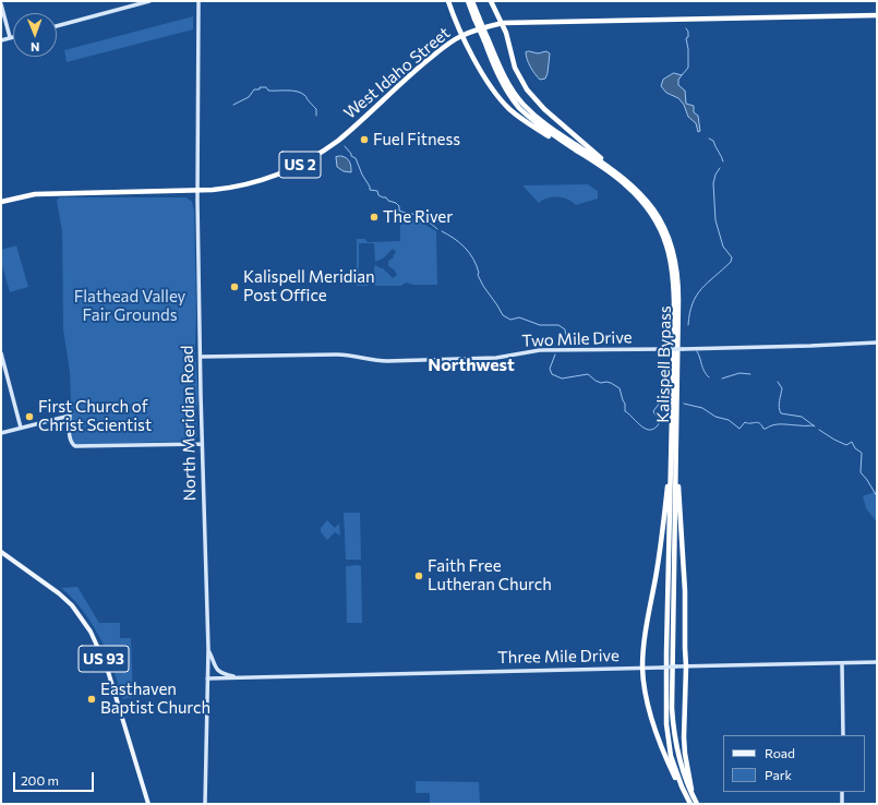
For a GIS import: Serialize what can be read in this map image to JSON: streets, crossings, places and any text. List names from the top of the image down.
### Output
{
  "streets": {
    "highway": ["West Idaho Street", "US 2", "Kalispell Bypass"],
    "main road": ["US 93"],
    "street": ["Two Mile Drive", "North Meridian Road", "Three Mile Drive"]
  },
  "crossings": [
    ["West Idaho Street", "North Meridian Road"],
    ["Two Mile Drive", "North Meridian Road"],
    ["North Meridian Road", "Three Mile Drive"]
  ],
  "districts": ["Northwest"],
  "parks": ["Flathead Valley Fair Grounds"],
  "places": [
    "Fuel Fitness",
    "The River",
    "Kalispell Meridian Post Office",
    "First Church of Christ Scientist",
    "Faith Free Lutheran Church",
    "Easthaven Baptist Church"
  ],
  "legend": ["Road", "Park"],
  "scale_bar": "200 m",
  "north": "bottom"
}
